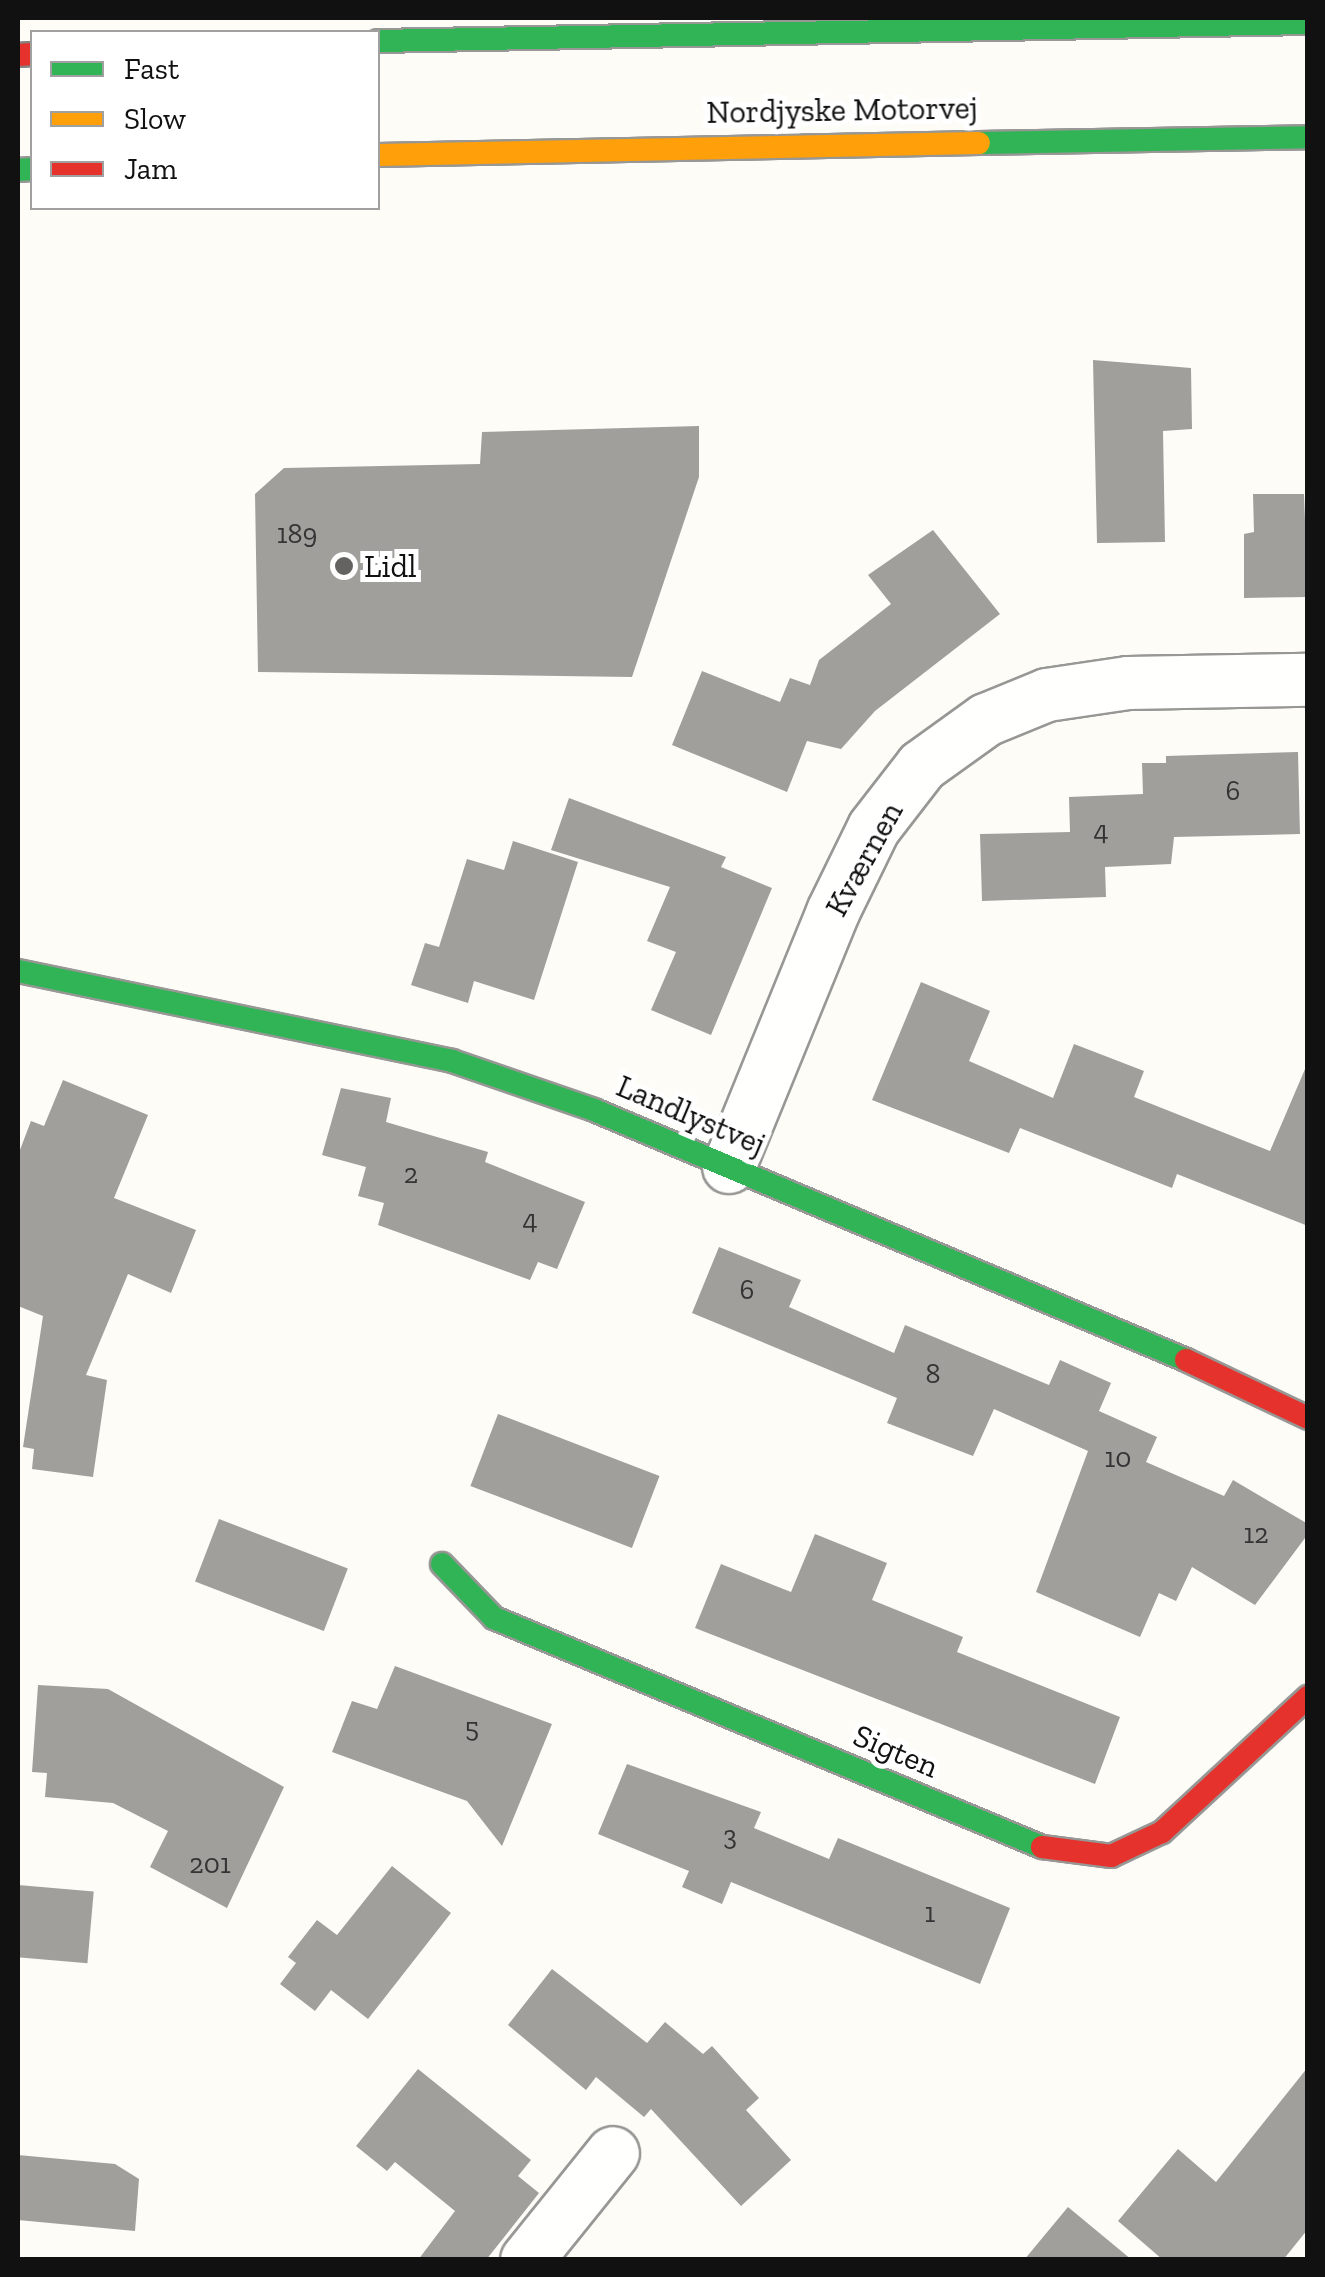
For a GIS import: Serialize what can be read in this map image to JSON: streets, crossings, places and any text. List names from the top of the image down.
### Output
{
  "streets": {
    "main road": ["Nordjyske Motorvej", "Landlystvej", "Sigten"],
    "street": ["Kværnen"]
  },
  "crossings": [
    ["Kværnen", "Landlystvej"]
  ],
  "places": ["Lidl"],
  "house_numbers": [
    "189",
    "6",
    "4",
    "2",
    "4",
    "6",
    "8",
    "10",
    "12",
    "5",
    "3",
    "201",
    "1"
  ],
  "legend": ["Fast", "Slow", "Jam"]
}
